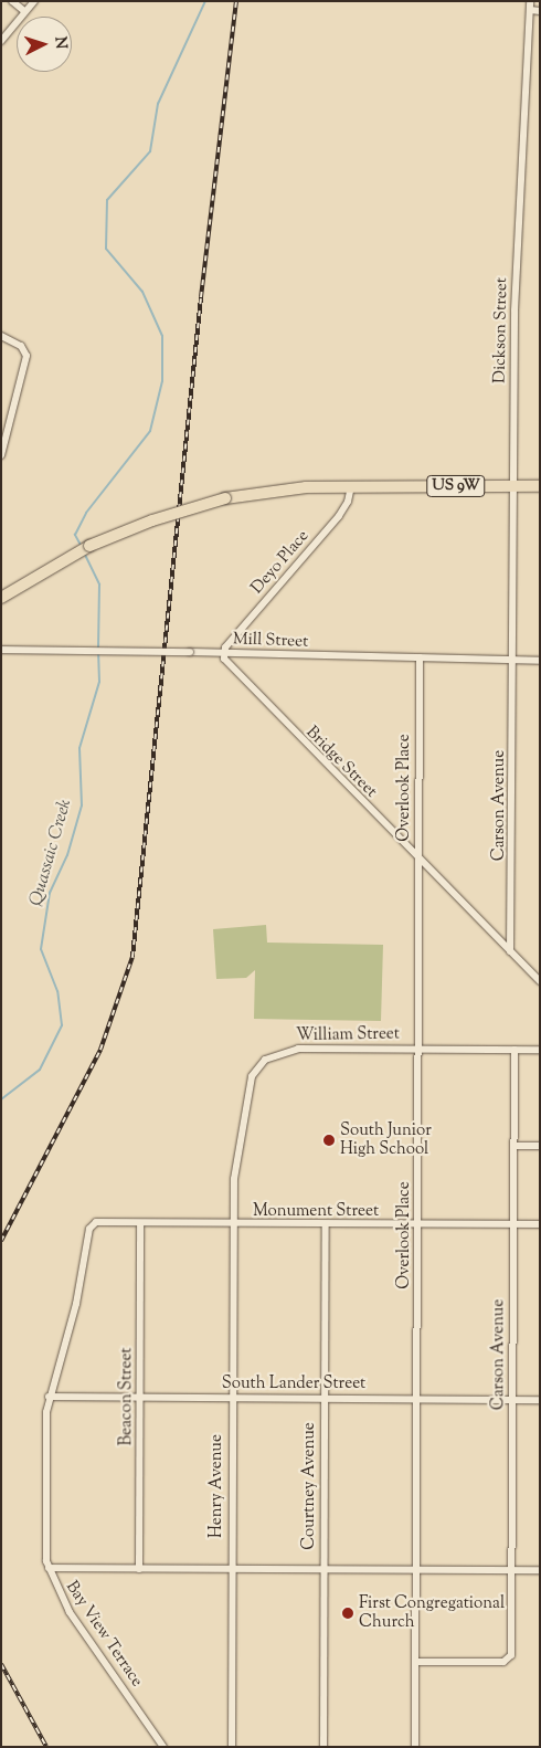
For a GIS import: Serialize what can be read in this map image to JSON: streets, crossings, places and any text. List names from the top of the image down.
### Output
{
  "streets": {
    "highway": ["US 9W"],
    "street": [
      "Dickson Street",
      "Deyo Place",
      "Mill Street",
      "Bridge Street",
      "Overlook Place",
      "Carson Avenue",
      "William Street",
      "Monument Street",
      "South Lander Street",
      "Beacon Street",
      "Henry Avenue",
      "Courtney Avenue",
      "Bay View Terrace"
    ]
  },
  "crossings": [
    ["Dickson Street", "US 9W"],
    ["Dickson Street", "Mill Street"],
    ["Dickson Street", "Carson Avenue"],
    ["US 9W", "Deyo Place"],
    ["Deyo Place", "Mill Street"],
    ["Deyo Place", "Bridge Street"],
    ["Mill Street", "Bridge Street"],
    ["Mill Street", "Overlook Place"],
    ["Mill Street", "Carson Avenue"],
    ["Bridge Street", "Overlook Place"],
    ["Bridge Street", "Carson Avenue"],
    ["Overlook Place", "Carson Avenue"],
    ["Overlook Place", "William Street"],
    ["Overlook Place", "Monument Street"],
    ["Overlook Place", "South Lander Street"],
    ["Carson Avenue", "William Street"],
    ["Carson Avenue", "Monument Street"],
    ["Carson Avenue", "South Lander Street"],
    ["William Street", "Monument Street"],
    ["William Street", "Henry Avenue"],
    ["Monument Street", "Beacon Street"],
    ["Monument Street", "Henry Avenue"],
    ["Monument Street", "Courtney Avenue"],
    ["Monument Street", "Bay View Terrace"],
    ["South Lander Street", "Beacon Street"],
    ["South Lander Street", "Henry Avenue"],
    ["South Lander Street", "Courtney Avenue"],
    ["South Lander Street", "Bay View Terrace"]
  ],
  "water": ["Quassaic Creek"],
  "places": ["South Junior High School", "First Congregational Church"],
  "north": "right"
}
